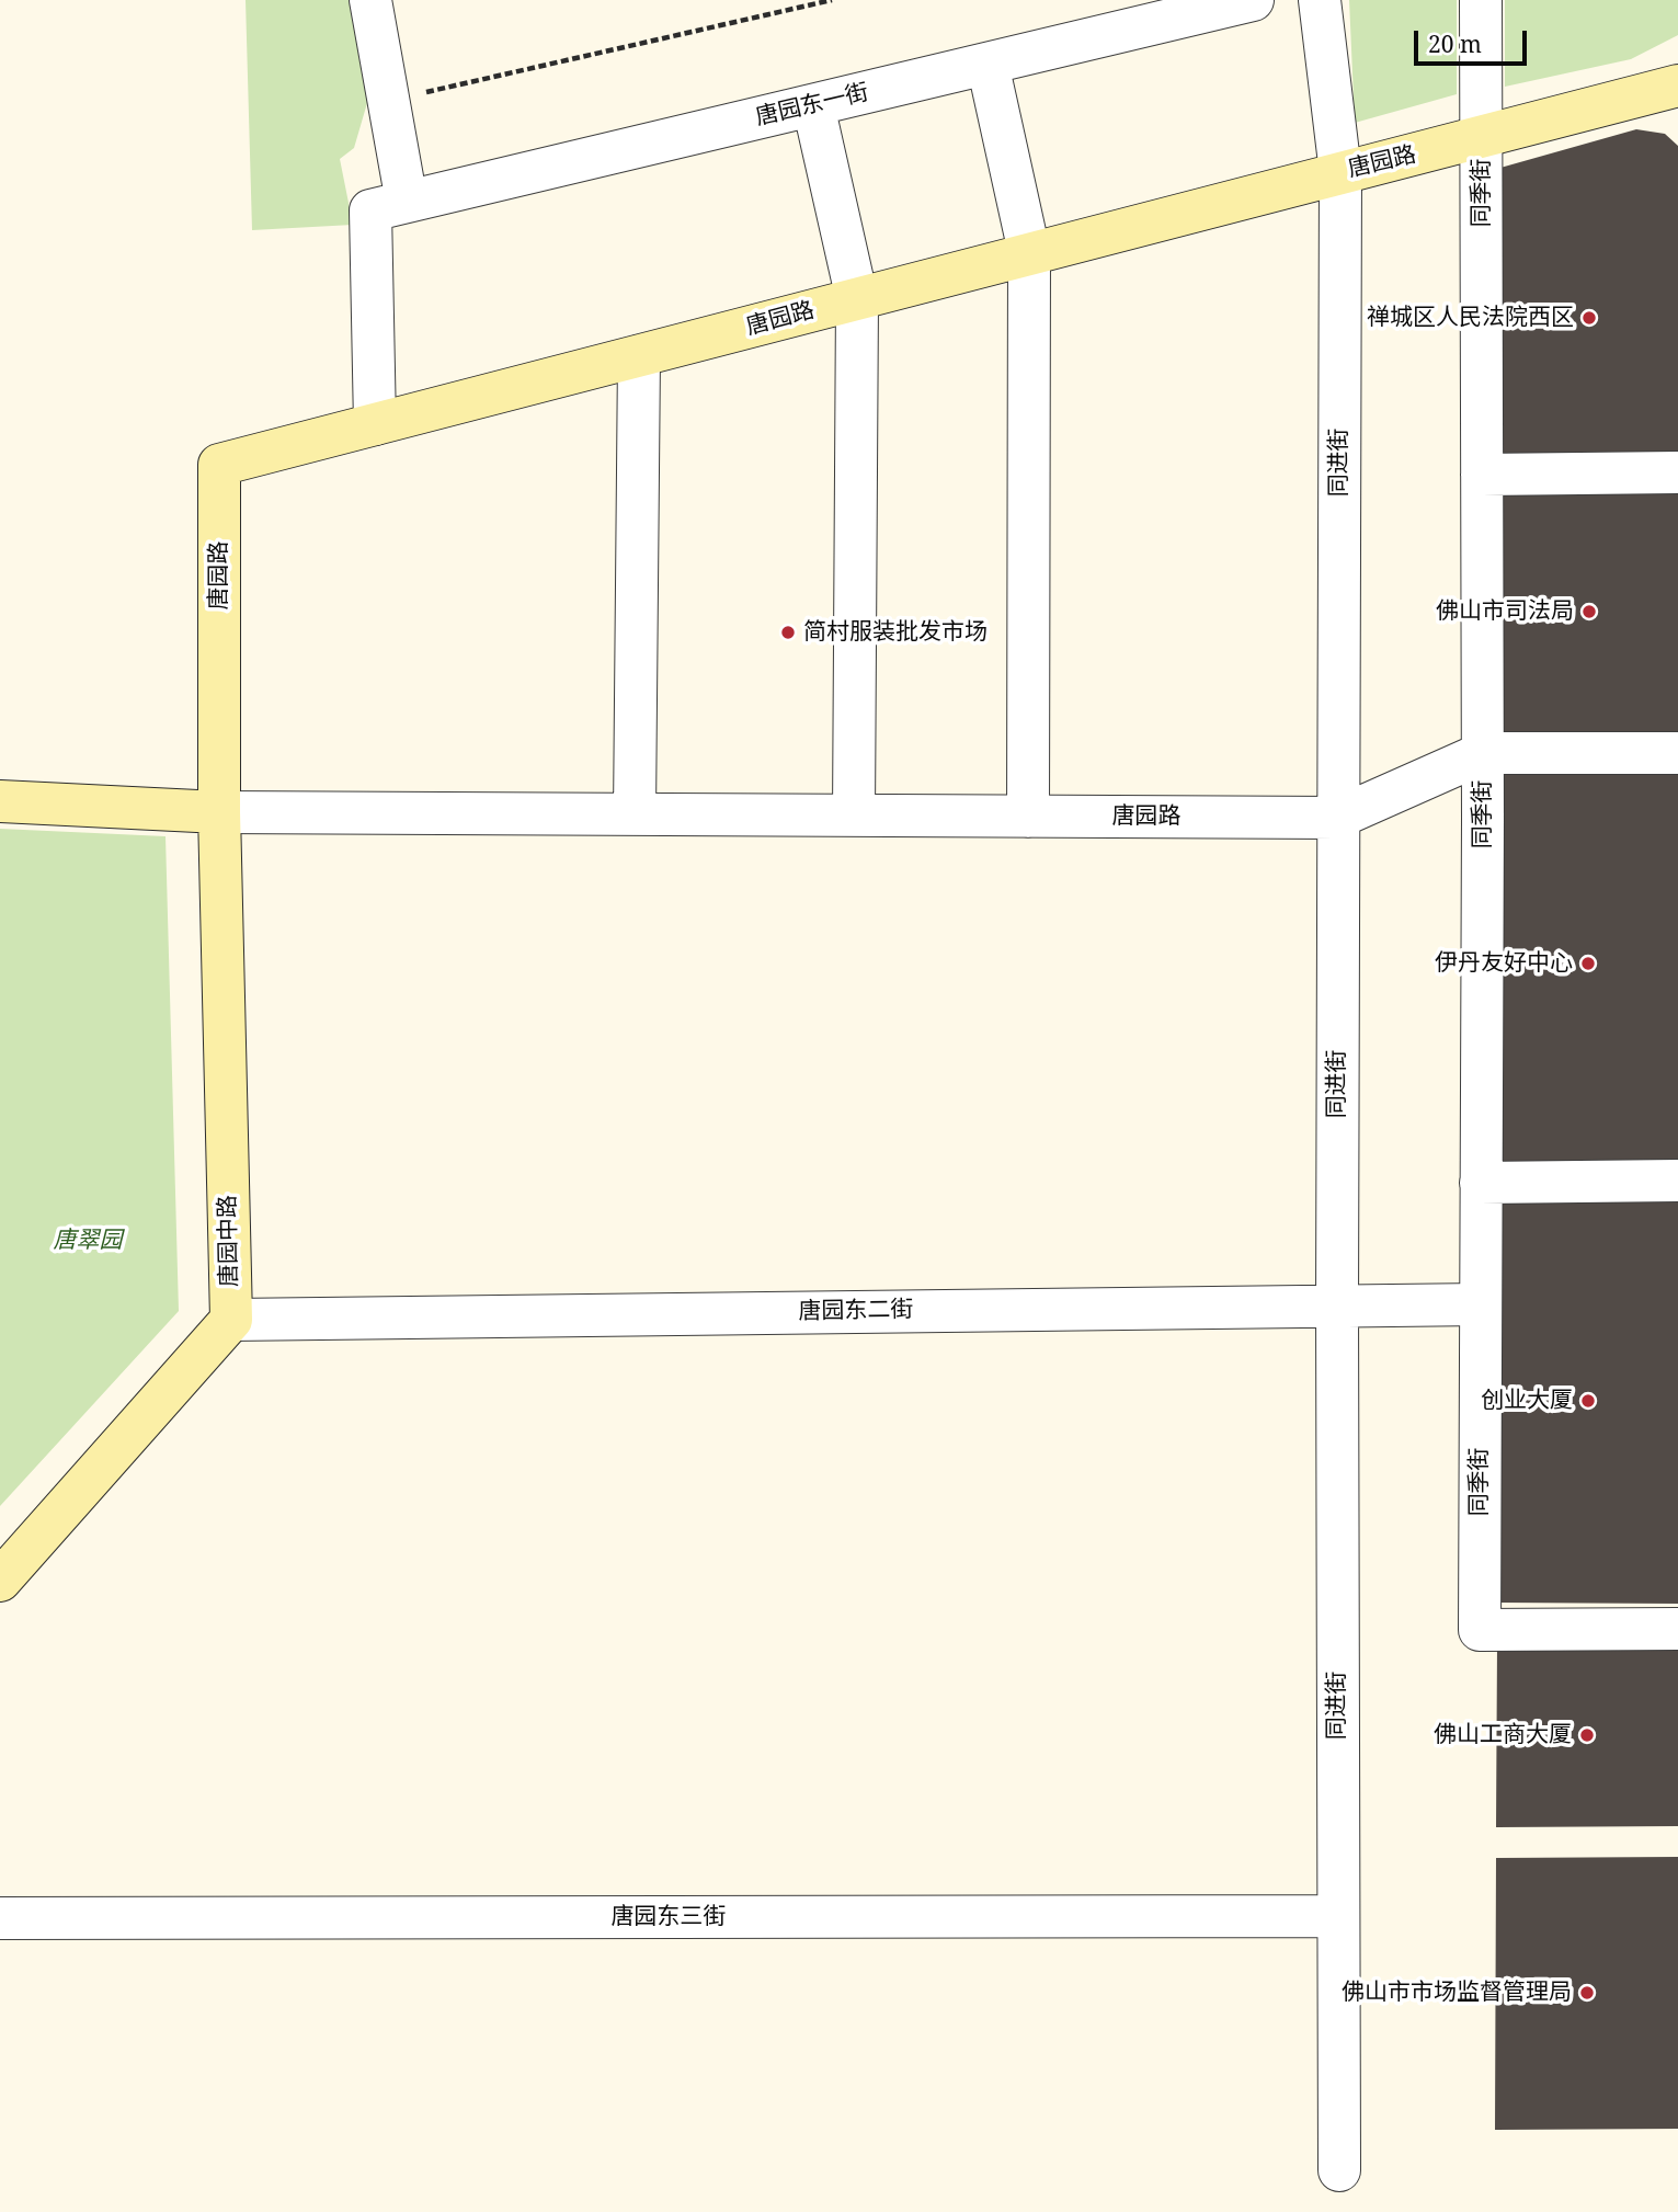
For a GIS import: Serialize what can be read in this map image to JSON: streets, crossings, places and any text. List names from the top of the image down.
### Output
{
  "streets": {
    "street": [
      "唐园东一街",
      "唐园路",
      "同季街",
      "同进街",
      "唐园中路",
      "唐园东二街",
      "唐园东三街"
    ]
  },
  "crossings": [
    ["唐园路", "同季街"],
    ["唐园路", "同进街"],
    ["唐园路", "唐园中路"],
    ["同季街", "唐园东二街"],
    ["同进街", "唐园东二街"],
    ["同进街", "唐园东三街"],
    ["唐园中路", "唐园东二街"]
  ],
  "parks": ["唐翠园"],
  "places": [
    "禅城区人民法院西区",
    "佛山市司法局",
    "简村服装批发市场",
    "伊丹友好中心",
    "创业大厦",
    "佛山工商大厦",
    "佛山市市场监督管理局"
  ],
  "scale_bar": "20 m"
}
